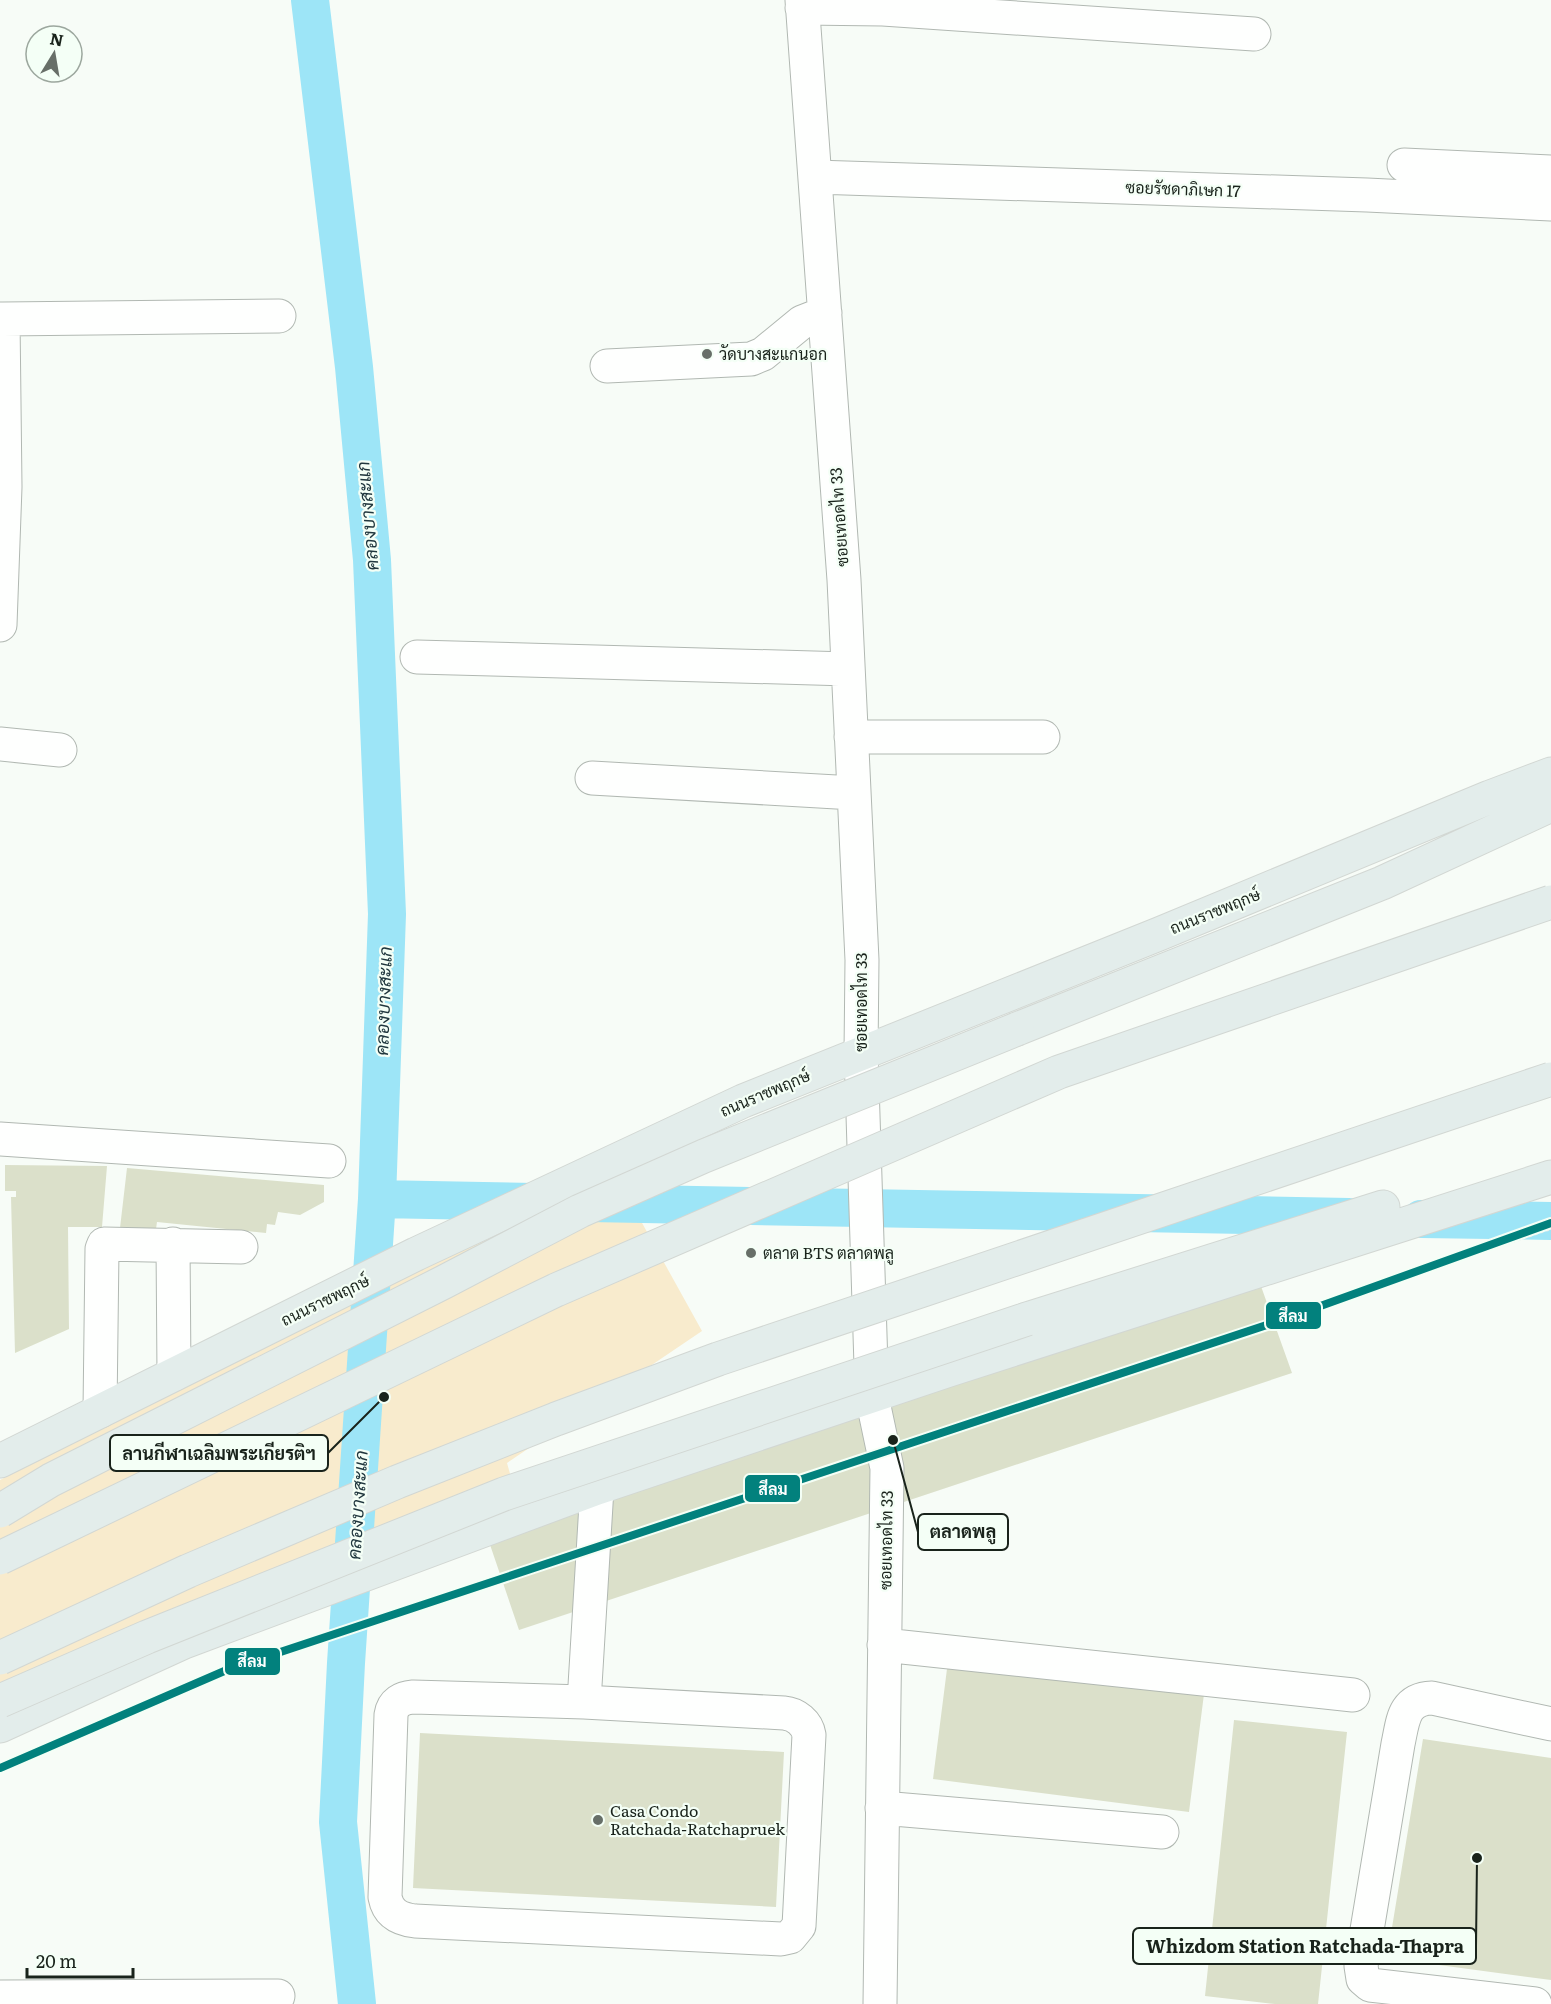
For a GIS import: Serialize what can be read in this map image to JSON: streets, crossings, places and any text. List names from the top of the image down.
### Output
{
  "streets": {
    "main road": ["ถนนราชพฤกษ์"],
    "street": ["ซอยรัชดาภิเษก 17", "ซอยเทอดไท 33"]
  },
  "crossings": [
    ["ซอยรัชดาภิเษก 17", "ซอยเทอดไท 33"],
    ["ซอยเทอดไท 33", "ถนนราชพฤกษ์"]
  ],
  "water": ["คลองบางสะแก"],
  "places": [
    "วัดบางสะแกนอก",
    "ตลาด BTS ตลาดพลู",
    "ลานกีฬาเฉลิมพระเกียรติฯ",
    "ตลาดพลู",
    "Casa Condo Ratchada-Ratchapruek",
    "Whizdom Station Ratchada-Thapra"
  ],
  "lines": ["transit line สีลม"],
  "scale_bar": "20 m",
  "north": "top"
}
